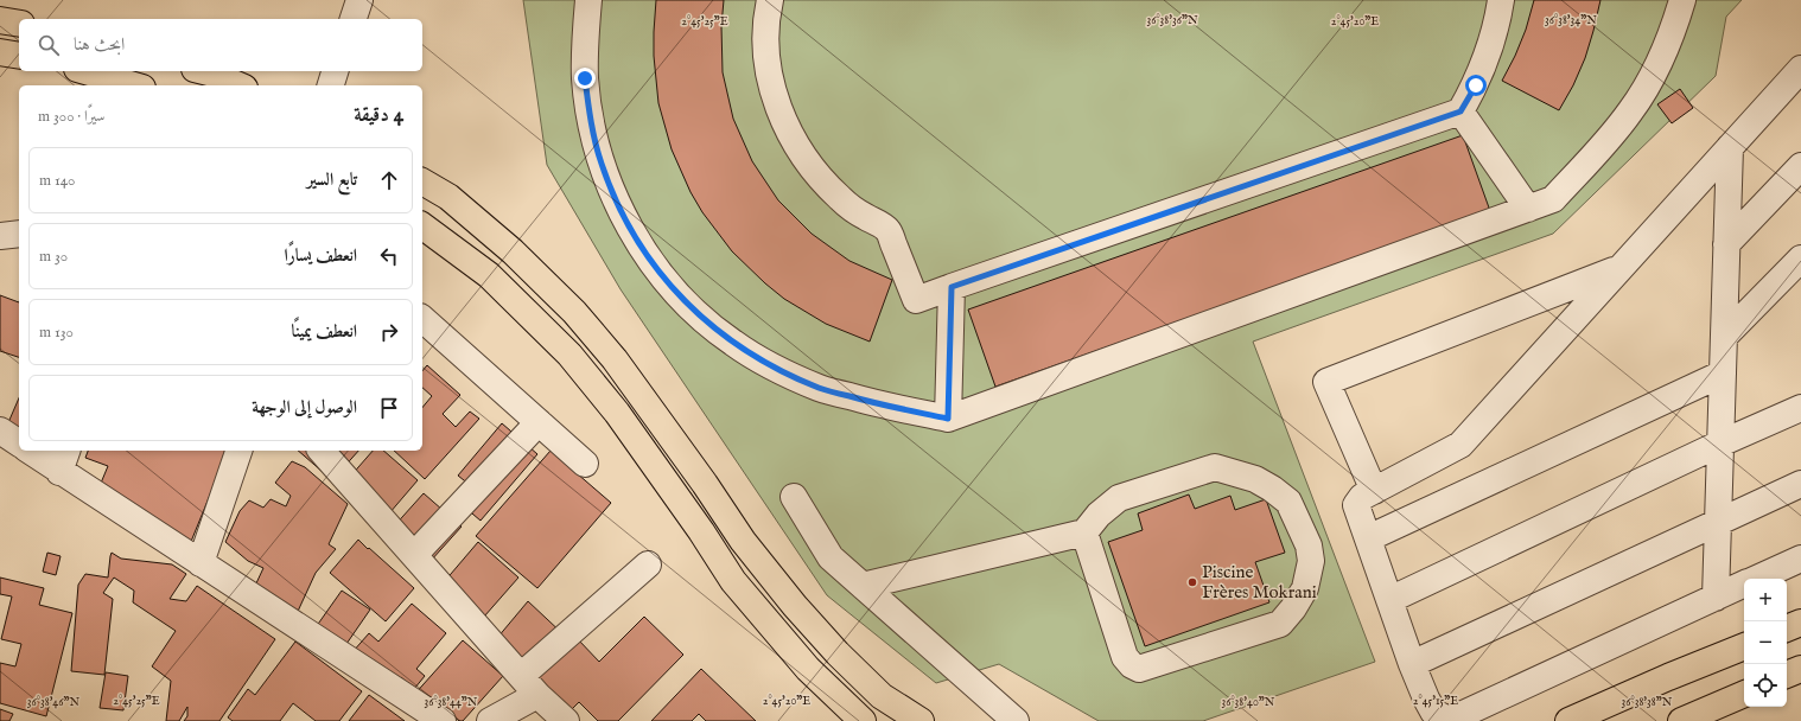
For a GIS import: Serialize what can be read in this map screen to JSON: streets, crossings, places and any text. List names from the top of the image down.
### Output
{
  "places": ["Piscine Frères Mokrani"],
  "page": {
    "search": "ابحث هنا",
    "heading": ["4 دقيقة", "سيرًا · 300 m"],
    "list": [
      ["تابع السير", "140 m"],
      ["انعطف يسارًا", "30 m"],
      ["انعطف يمينًا", "130 m"],
      "الوصول إلى الوجهة"
    ],
    "map_buttons": ["+", "−"]
  },
  "coordinates": [
    "36°38'36\"N",
    "36°38'34\"N",
    "2°45'25\"E",
    "2°45'20\"E",
    "2°45'15\"E",
    "36°38'46\"N",
    "36°38'44\"N",
    "36°38'40\"N",
    "36°38'38\"N"
  ]
}
